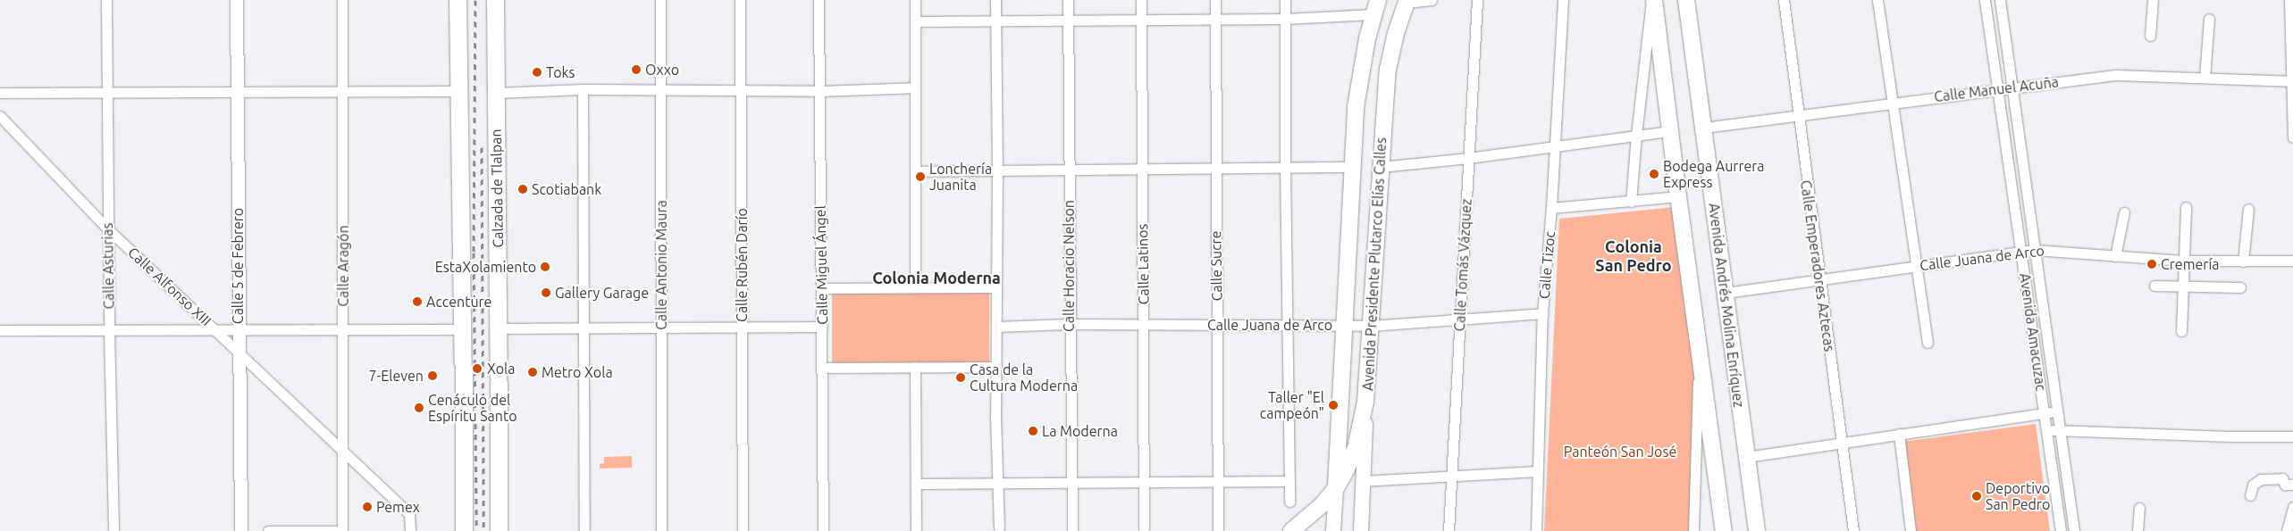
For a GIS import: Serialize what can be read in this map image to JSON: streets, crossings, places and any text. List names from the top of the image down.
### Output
{
  "streets": {
    "highway": ["Calzada de Tlalpan"],
    "main road": ["Avenida Presidente Plutarco Elías Calles", "Avenida Andrés Molina Enríquez"],
    "street": [
      "Calle Manuel Acuña",
      "Calle Juana de Arco",
      "Calle Latinos",
      "Calle Antonio Maura",
      "Calle Rubén Darío",
      "Calle Miguel Ángel",
      "Calle Tomás Vázquez",
      "Calle Tizoc",
      "Calle Asturias",
      "Calle 5 de Febrero",
      "Calle Aragón",
      "Calle Horacio Nelson",
      "Calle Sucre",
      "Calle Emperadores Aztecas",
      "Calle Alfonso XIII",
      "Avenida Amacuzac"
    ]
  },
  "crossings": [
    ["Calle Manuel Acuña", "Calle Emperadores Aztecas"],
    ["Calle Manuel Acuña", "Avenida Andrés Molina Enríquez"],
    ["Calle Manuel Acuña", "Avenida Amacuzac"],
    ["Calle Juana de Arco", "Calle Latinos"],
    ["Calle Juana de Arco", "Avenida Presidente Plutarco Elías Calles"],
    ["Calle Juana de Arco", "Calle Tomás Vázquez"],
    ["Calle Juana de Arco", "Calle Tizoc"],
    ["Calle Juana de Arco", "Calle Horacio Nelson"],
    ["Calle Juana de Arco", "Calle Sucre"],
    ["Calle Juana de Arco", "Calle Emperadores Aztecas"],
    ["Calle Juana de Arco", "Avenida Andrés Molina Enríquez"],
    ["Calle Juana de Arco", "Avenida Amacuzac"],
    ["Calle Asturias", "Calle Alfonso XIII"],
    ["Calle 5 de Febrero", "Calle Alfonso XIII"],
    ["Calle Aragón", "Calle Alfonso XIII"]
  ],
  "districts": ["Colonia San Pedro", "Colonia Moderna"],
  "parks": ["Panteón San José"],
  "places": [
    "Oxxo",
    "Toks",
    "Bodega Aurrera Express",
    "Lonchería Juanita",
    "Scotiabank",
    "Cremería",
    "EstaXolamiento",
    "Gallery Garage",
    "Accenture",
    "Xola",
    "Metro Xola",
    "7-Eleven",
    "Casa de la Cultura Moderna",
    "Taller \"El campeón\"",
    "Cenáculo del Espíritu Santo",
    "La Moderna",
    "Deportivo San Pedro",
    "Pemex"
  ]
}
